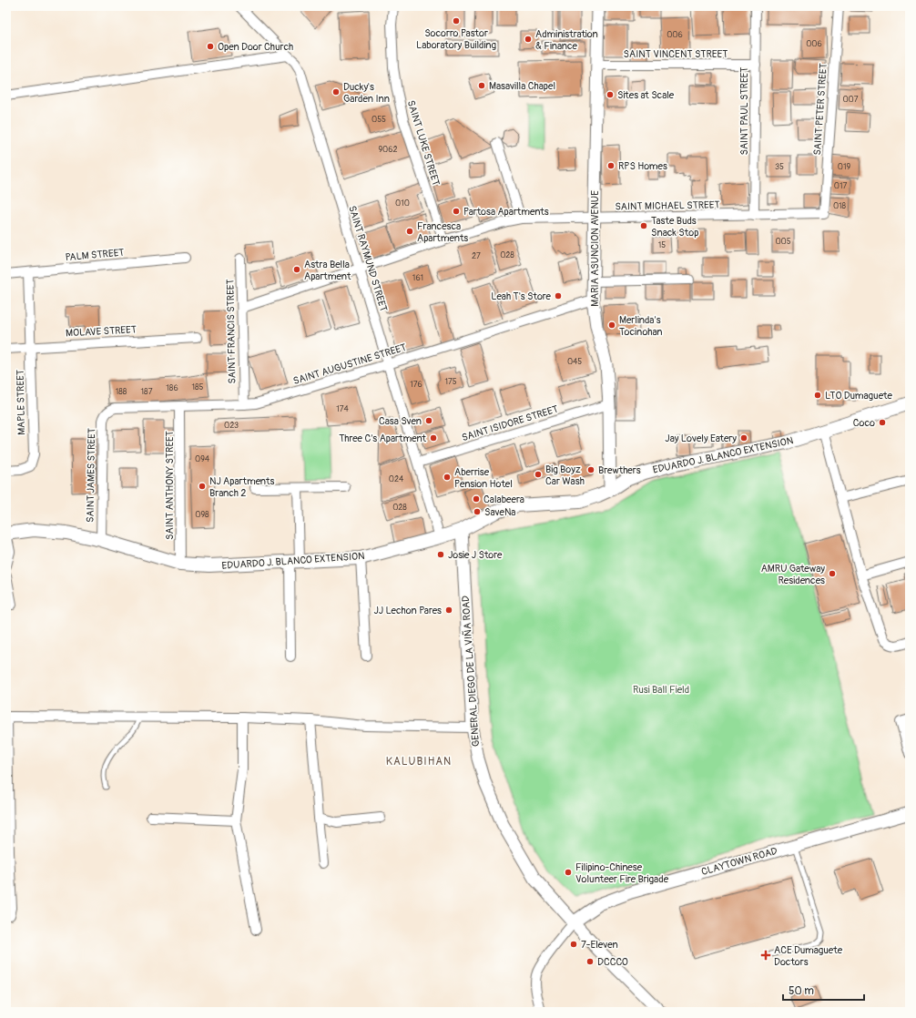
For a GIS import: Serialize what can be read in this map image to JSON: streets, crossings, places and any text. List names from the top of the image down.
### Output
{
  "streets": {
    "main road": ["EDUARDO J. BLANCO EXTENSION"],
    "street": [
      "SAINT VINCENT STREET",
      "SAINT PETER STREET",
      "SAINT PAUL STREET",
      "SAINT LUKE STREET",
      "SAINT MICHAEL STREET",
      "MARIA ASUNCION AVENUE",
      "PALM STREET",
      "SAINT RAYMUND STREET",
      "MOLAVE STREET",
      "SAINT FRANCIS STREET",
      "SAINT AUGUSTINE STREET",
      "MAPLE STREET",
      "SAINT ISIDORE STREET",
      "SAINT JAMES STREET",
      "SAINT ANTHONY STREET",
      "GENERAL DIEGO DE LA VIÑA ROAD",
      "CLAYTOWN ROAD"
    ]
  },
  "crossings": [
    ["SAINT VINCENT STREET", "SAINT PAUL STREET"],
    ["SAINT VINCENT STREET", "MARIA ASUNCION AVENUE"],
    ["SAINT PETER STREET", "SAINT MICHAEL STREET"],
    ["SAINT PAUL STREET", "SAINT MICHAEL STREET"],
    ["SAINT LUKE STREET", "SAINT MICHAEL STREET"],
    ["SAINT MICHAEL STREET", "MARIA ASUNCION AVENUE"],
    ["SAINT MICHAEL STREET", "SAINT RAYMUND STREET"],
    ["SAINT MICHAEL STREET", "SAINT FRANCIS STREET"],
    ["MARIA ASUNCION AVENUE", "SAINT AUGUSTINE STREET"],
    ["MARIA ASUNCION AVENUE", "SAINT ISIDORE STREET"],
    ["MARIA ASUNCION AVENUE", "EDUARDO J. BLANCO EXTENSION"],
    ["PALM STREET", "MAPLE STREET"],
    ["SAINT RAYMUND STREET", "SAINT AUGUSTINE STREET"],
    ["SAINT RAYMUND STREET", "SAINT ISIDORE STREET"],
    ["SAINT RAYMUND STREET", "EDUARDO J. BLANCO EXTENSION"],
    ["MOLAVE STREET", "MAPLE STREET"],
    ["SAINT FRANCIS STREET", "SAINT AUGUSTINE STREET"],
    ["SAINT AUGUSTINE STREET", "SAINT JAMES STREET"],
    ["SAINT AUGUSTINE STREET", "SAINT ANTHONY STREET"],
    ["EDUARDO J. BLANCO EXTENSION", "SAINT JAMES STREET"],
    ["EDUARDO J. BLANCO EXTENSION", "SAINT ANTHONY STREET"],
    ["EDUARDO J. BLANCO EXTENSION", "GENERAL DIEGO DE LA VIÑA ROAD"],
    ["GENERAL DIEGO DE LA VIÑA ROAD", "CLAYTOWN ROAD"]
  ],
  "districts": ["KALUBIHAN"],
  "parks": ["Rusi Ball Field"],
  "places": {
    "other": [
      "Socorro Pastor Laboratory Building",
      "Administration & Finance",
      "Open Door Church",
      "Masavilla Chapel",
      "Ducky's Garden Inn",
      "Sites at Scale",
      "RPS Homes",
      "Partosa Apartments",
      "Taste Buds Snack Stop",
      "Francesca Apartments",
      "Astra Bella Apartment",
      "Leah T's Store",
      "Merlinda's Tocinohan",
      "LTO Dumaguete",
      "Casa Sven",
      "Coco",
      "Three C's Apartment",
      "Jay Lovely Eatery",
      "Brewthers",
      "Big Boyz Car Wash",
      "Aberrise Pension Hotel",
      "NJ Apartments Branch 2",
      "Calabeera",
      "SaveNa",
      "Josie J Store",
      "AMRU Gateway Residences",
      "JJ Lechon Pares",
      "Filipino-Chinese Volunteer Fire Brigade",
      "7-Eleven",
      "DCCCO"
    ],
    "health": ["ACE Dumaguete Doctors"]
  },
  "house_numbers": [
    "006",
    "006",
    "007",
    "055",
    "9062",
    "35",
    "019",
    "017",
    "010",
    "018",
    "005",
    "15",
    "028",
    "27",
    "161",
    "045",
    "175",
    "176",
    "185",
    "186",
    "188",
    "187",
    "174",
    "023",
    "094",
    "024",
    "028",
    "098"
  ],
  "scale_bar": "50 m"
}
